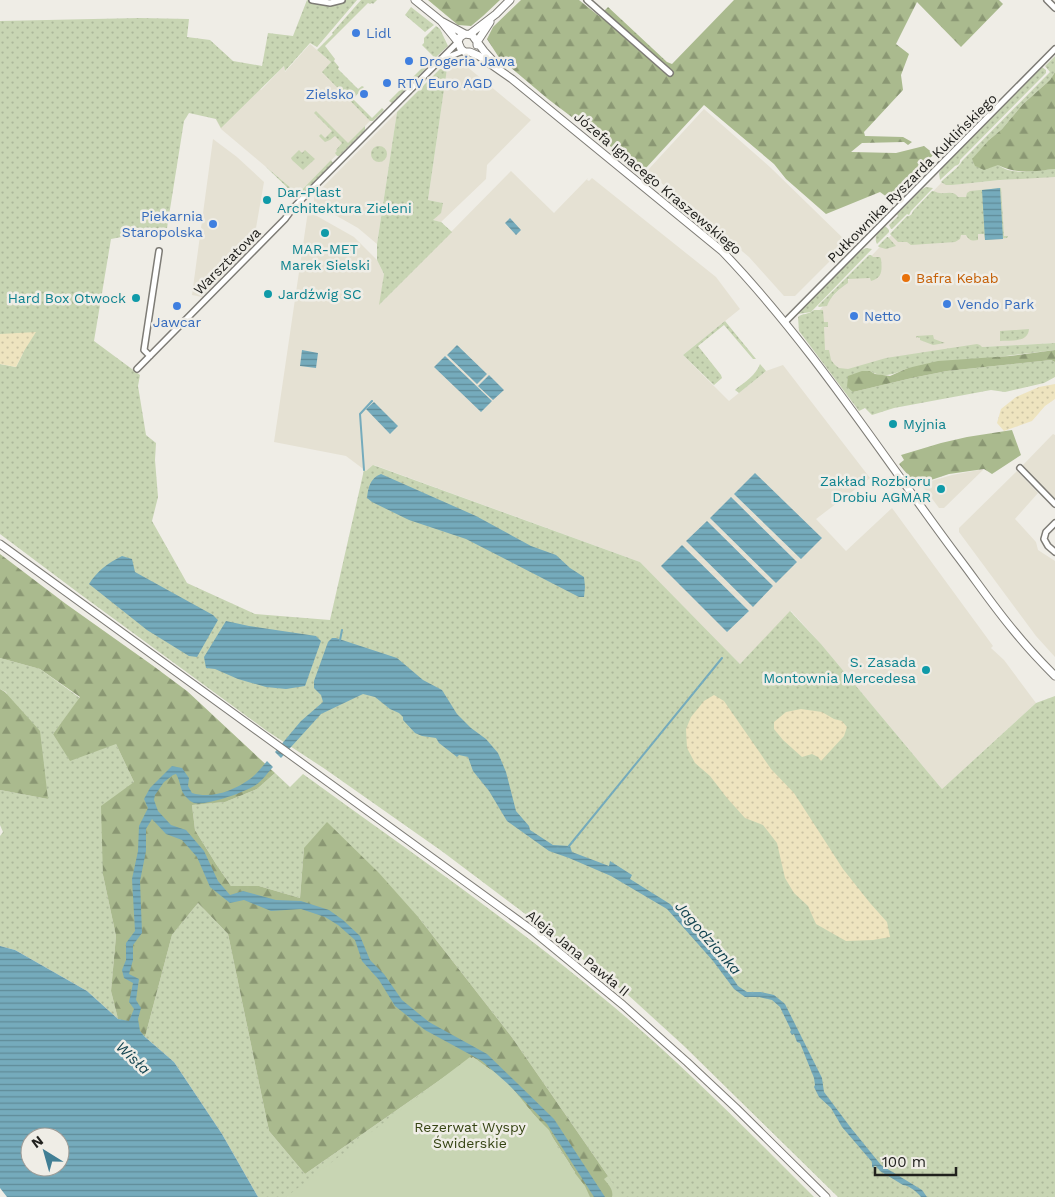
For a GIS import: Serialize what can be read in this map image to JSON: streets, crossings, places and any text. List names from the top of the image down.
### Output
{
  "streets": {
    "street": [
      "Pułkownika Ryszarda Kuklińskiego",
      "Józefa Ignacego Kraszewskiego",
      "Warsztatowa",
      "Aleja Jana Pawła II"
    ]
  },
  "crossings": [
    ["Pułkownika Ryszarda Kuklińskiego", "Józefa Ignacego Kraszewskiego"],
    ["Józefa Ignacego Kraszewskiego", "Warsztatowa"]
  ],
  "water": ["Jagodzianka", "Wisła"],
  "parks": ["Rezerwat Wyspy Świderskie"],
  "places": [
    "Lidl",
    "Drogeria Jawa",
    "RTV Euro AGD",
    "Zielsko",
    "Dar-Plast Architektura Zieleni",
    "Piekarnia Staropolska",
    "MAR-MET Marek Sielski",
    "Bafra Kebab",
    "Jardźwig SC",
    "Hard Box Otwock",
    "Vendo Park",
    "Jawcar",
    "Netto",
    "Myjnia",
    "Zakład Rozbioru Drobiu AGMAR",
    "S. Zasada Montownia Mercedesa"
  ],
  "scale_bar": "100 m",
  "north": "top left"
}
